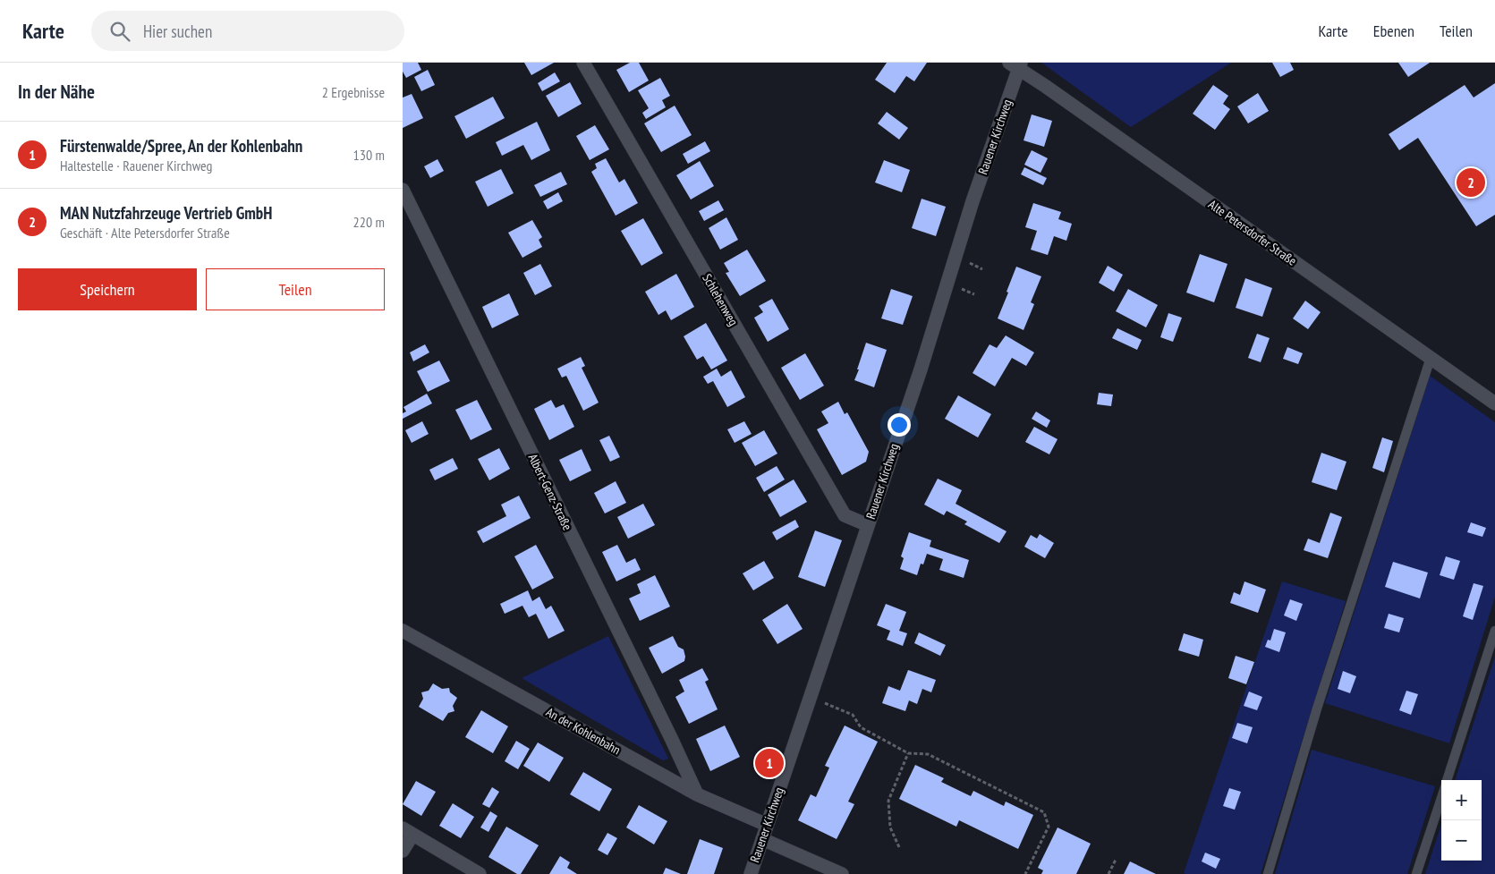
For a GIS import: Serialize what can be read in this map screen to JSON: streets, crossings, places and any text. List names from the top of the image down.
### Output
{
  "streets": {
    "street": [
      "Rauener Kirchweg",
      "Alte Petersdorfer Straße",
      "Schlehenweg",
      "Albert-Genz-Straße",
      "An der Kohlenbahn"
    ]
  },
  "crossings": [
    ["Rauener Kirchweg", "Alte Petersdorfer Straße"],
    ["Rauener Kirchweg", "Schlehenweg"],
    ["Rauener Kirchweg", "An der Kohlenbahn"],
    ["Albert-Genz-Straße", "An der Kohlenbahn"]
  ],
  "page": {
    "header": "Karte",
    "search": "Hier suchen",
    "nav": ["Karte", "Ebenen", "Teilen"],
    "heading": ["In der Nähe", "2 Ergebnisse"],
    "list": [
      {
        "mark": "1",
        "name": "Fürstenwalde/Spree, An der Kohlenbahn",
        "note": "Haltestelle · Rauener Kirchweg",
        "value": "130 m"
      },
      {
        "mark": "2",
        "name": "MAN Nutzfahrzeuge Vertrieb GmbH",
        "note": "Geschäft · Alte Petersdorfer Straße",
        "value": "220 m"
      }
    ],
    "pins": ["2", "1"],
    "buttons": ["Speichern", "Teilen"],
    "map_buttons": ["+", "−"]
  }
}
